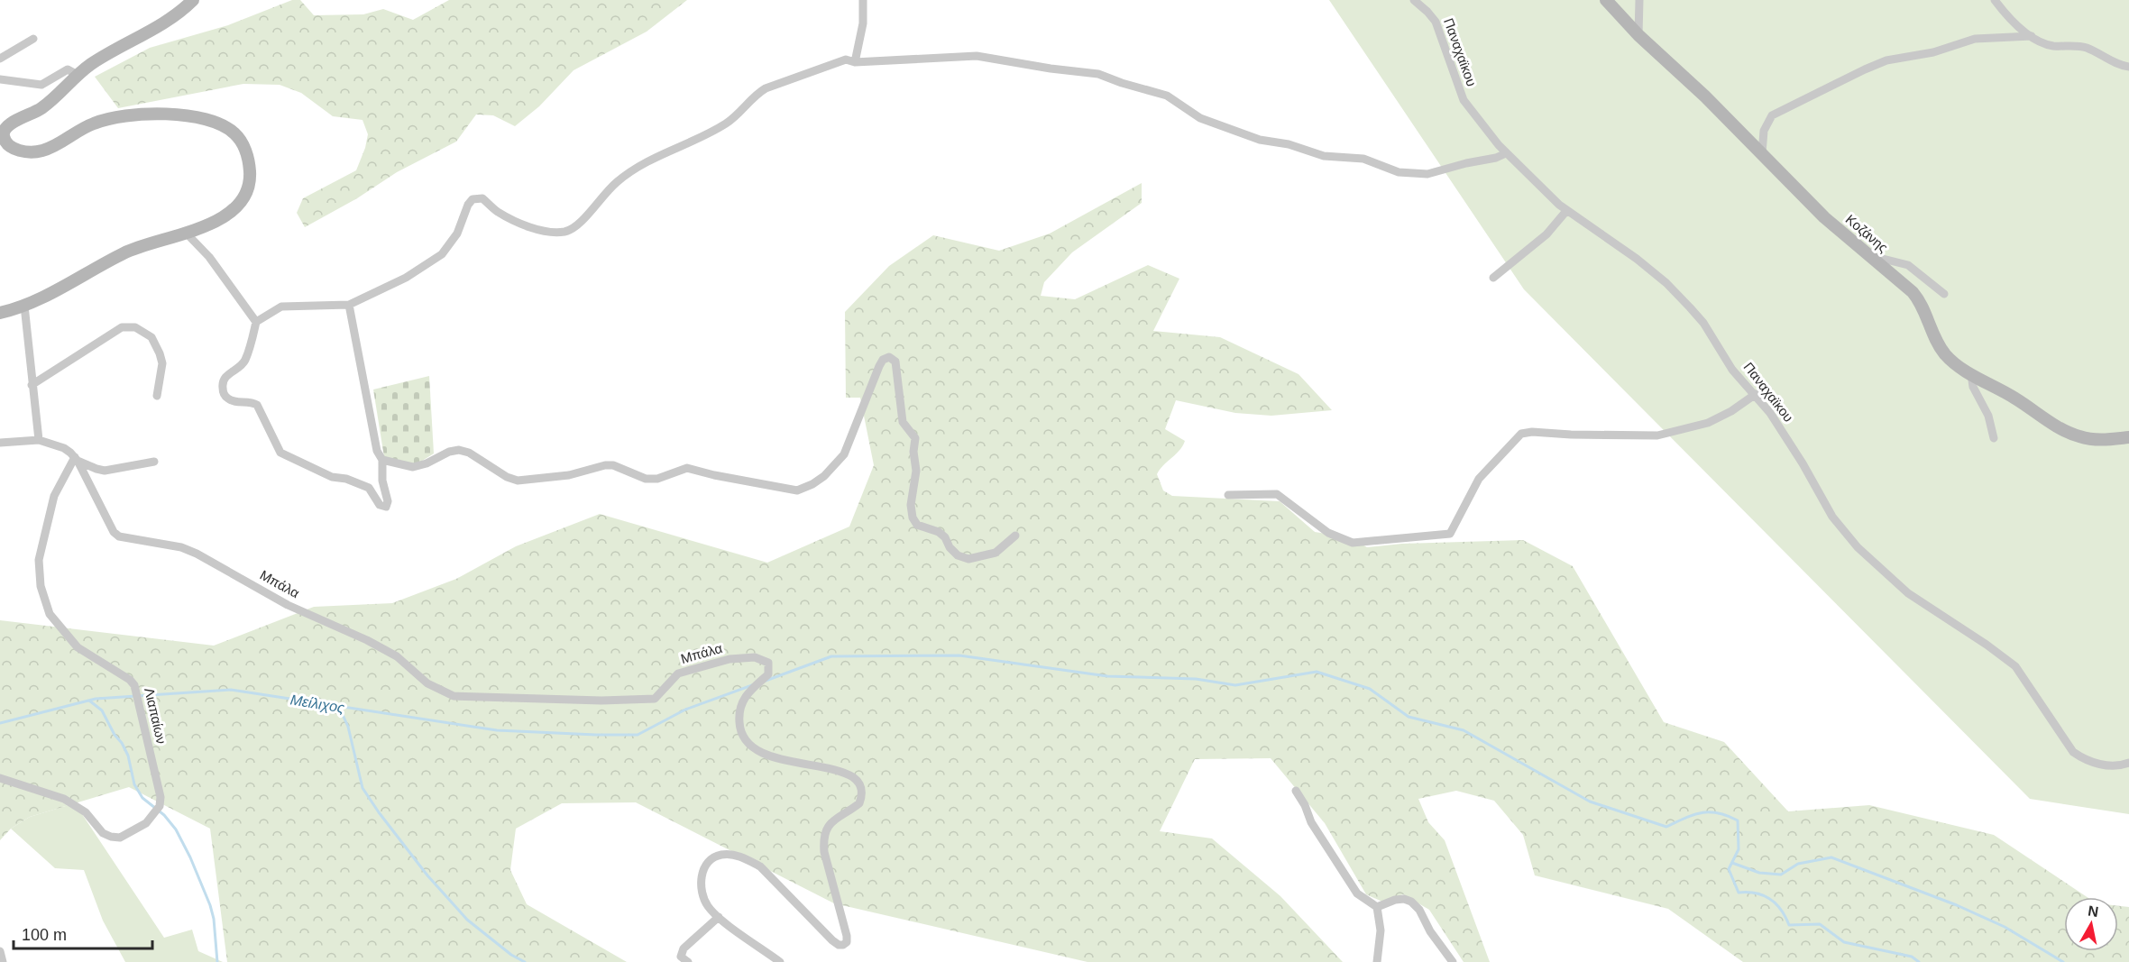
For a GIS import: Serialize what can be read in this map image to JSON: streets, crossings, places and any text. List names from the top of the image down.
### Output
{
  "streets": {
    "street": [
      "Παναχαϊκου",
      "Κοζάνης",
      "Μπάλα",
      "Λιαπαίων"
    ]
  },
  "crossings": [
    ["Μπάλα", "Λιαπαίων"]
  ],
  "water": ["Μείλιχος"],
  "scale_bar": "100 m",
  "north": "top"
}
